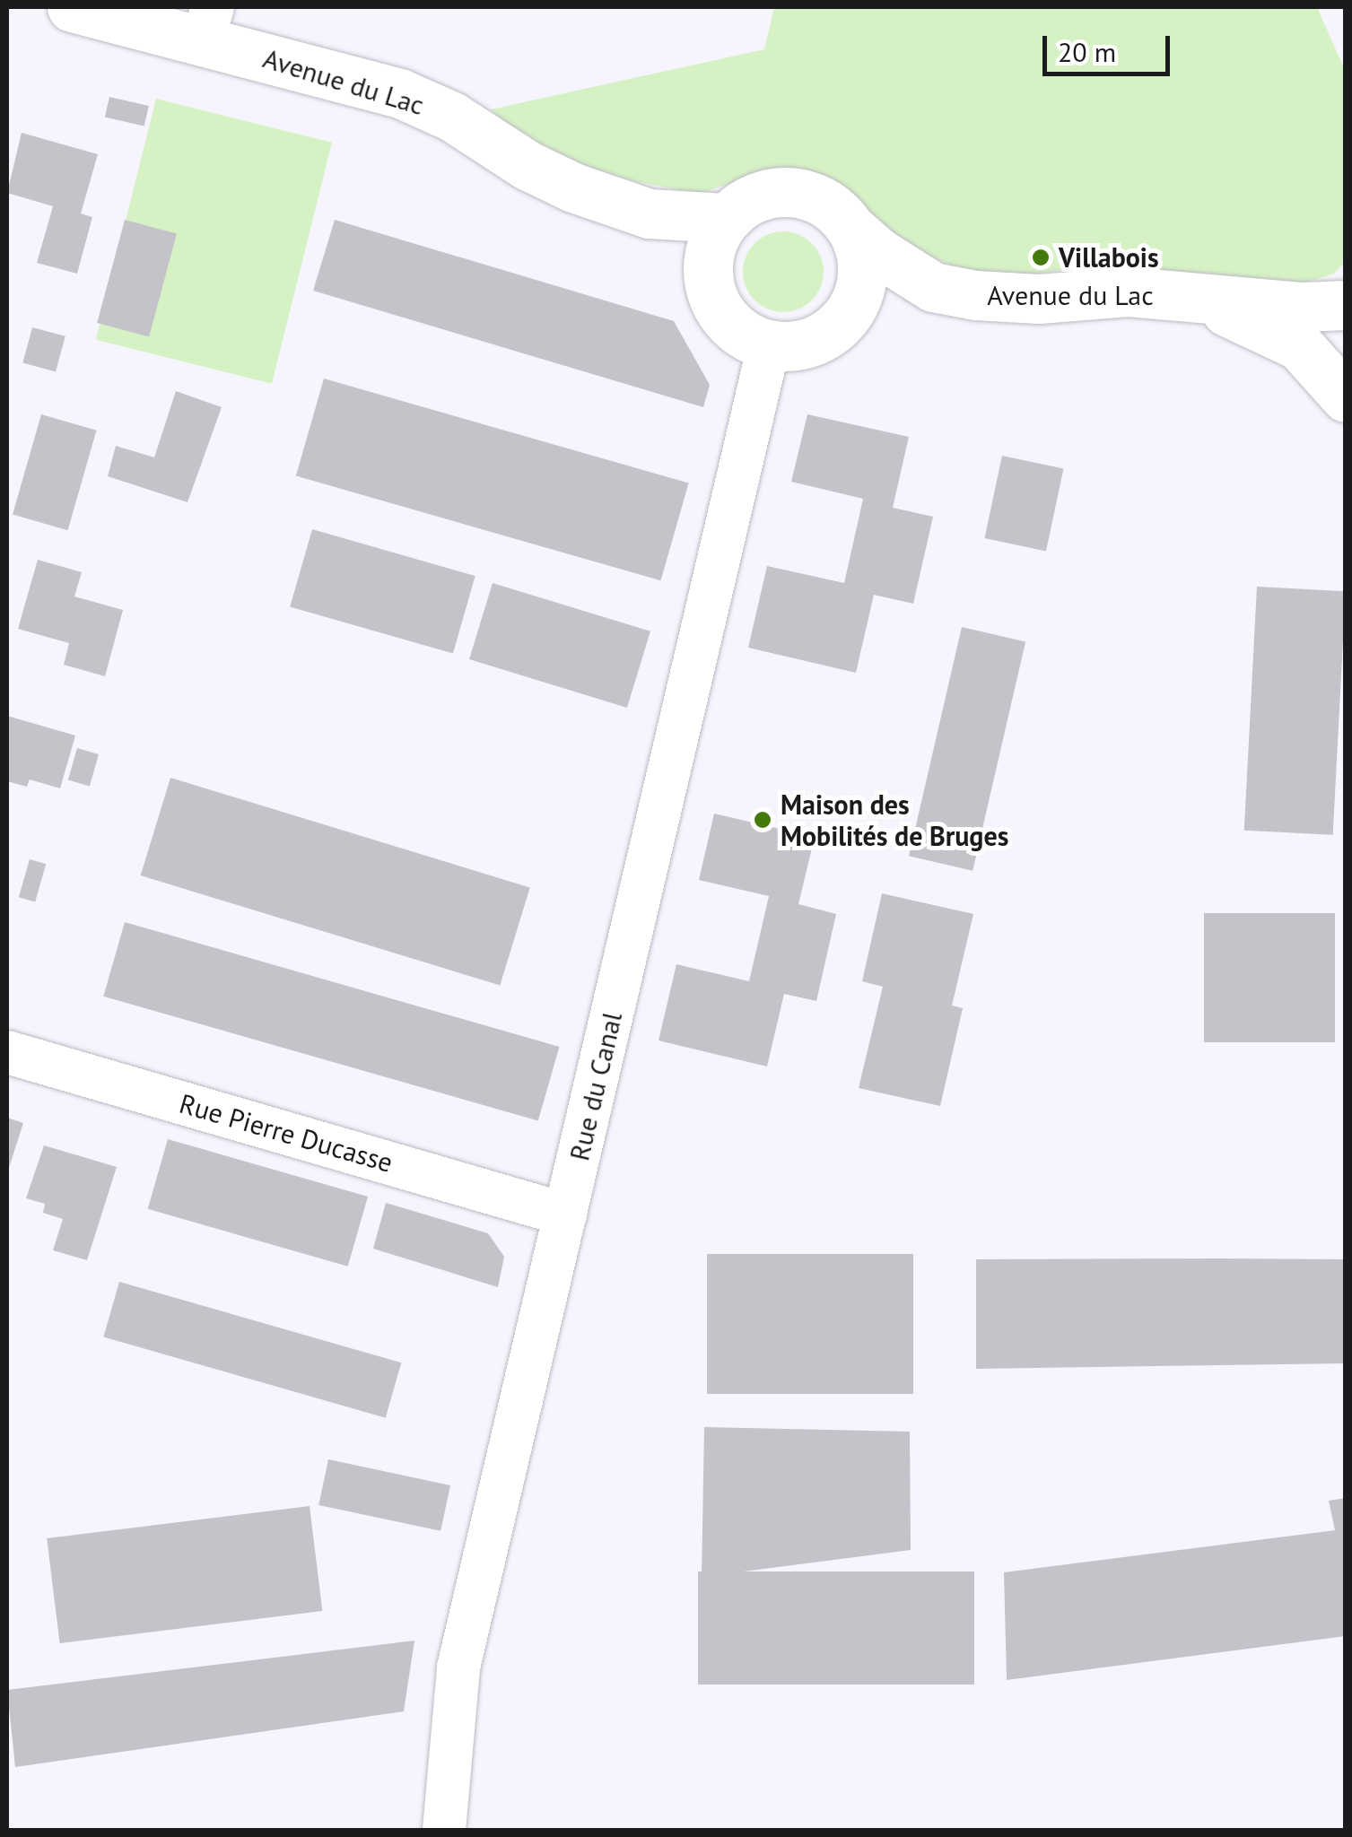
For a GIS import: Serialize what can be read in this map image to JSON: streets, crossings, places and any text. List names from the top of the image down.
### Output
{
  "streets": {
    "street": ["Avenue du Lac", "Rue du Canal", "Rue Pierre Ducasse"]
  },
  "crossings": [
    ["Avenue du Lac", "Rue du Canal"],
    ["Rue du Canal", "Rue Pierre Ducasse"]
  ],
  "places": ["Villabois", "Maison des Mobilités de Bruges"],
  "scale_bar": "20 m"
}
